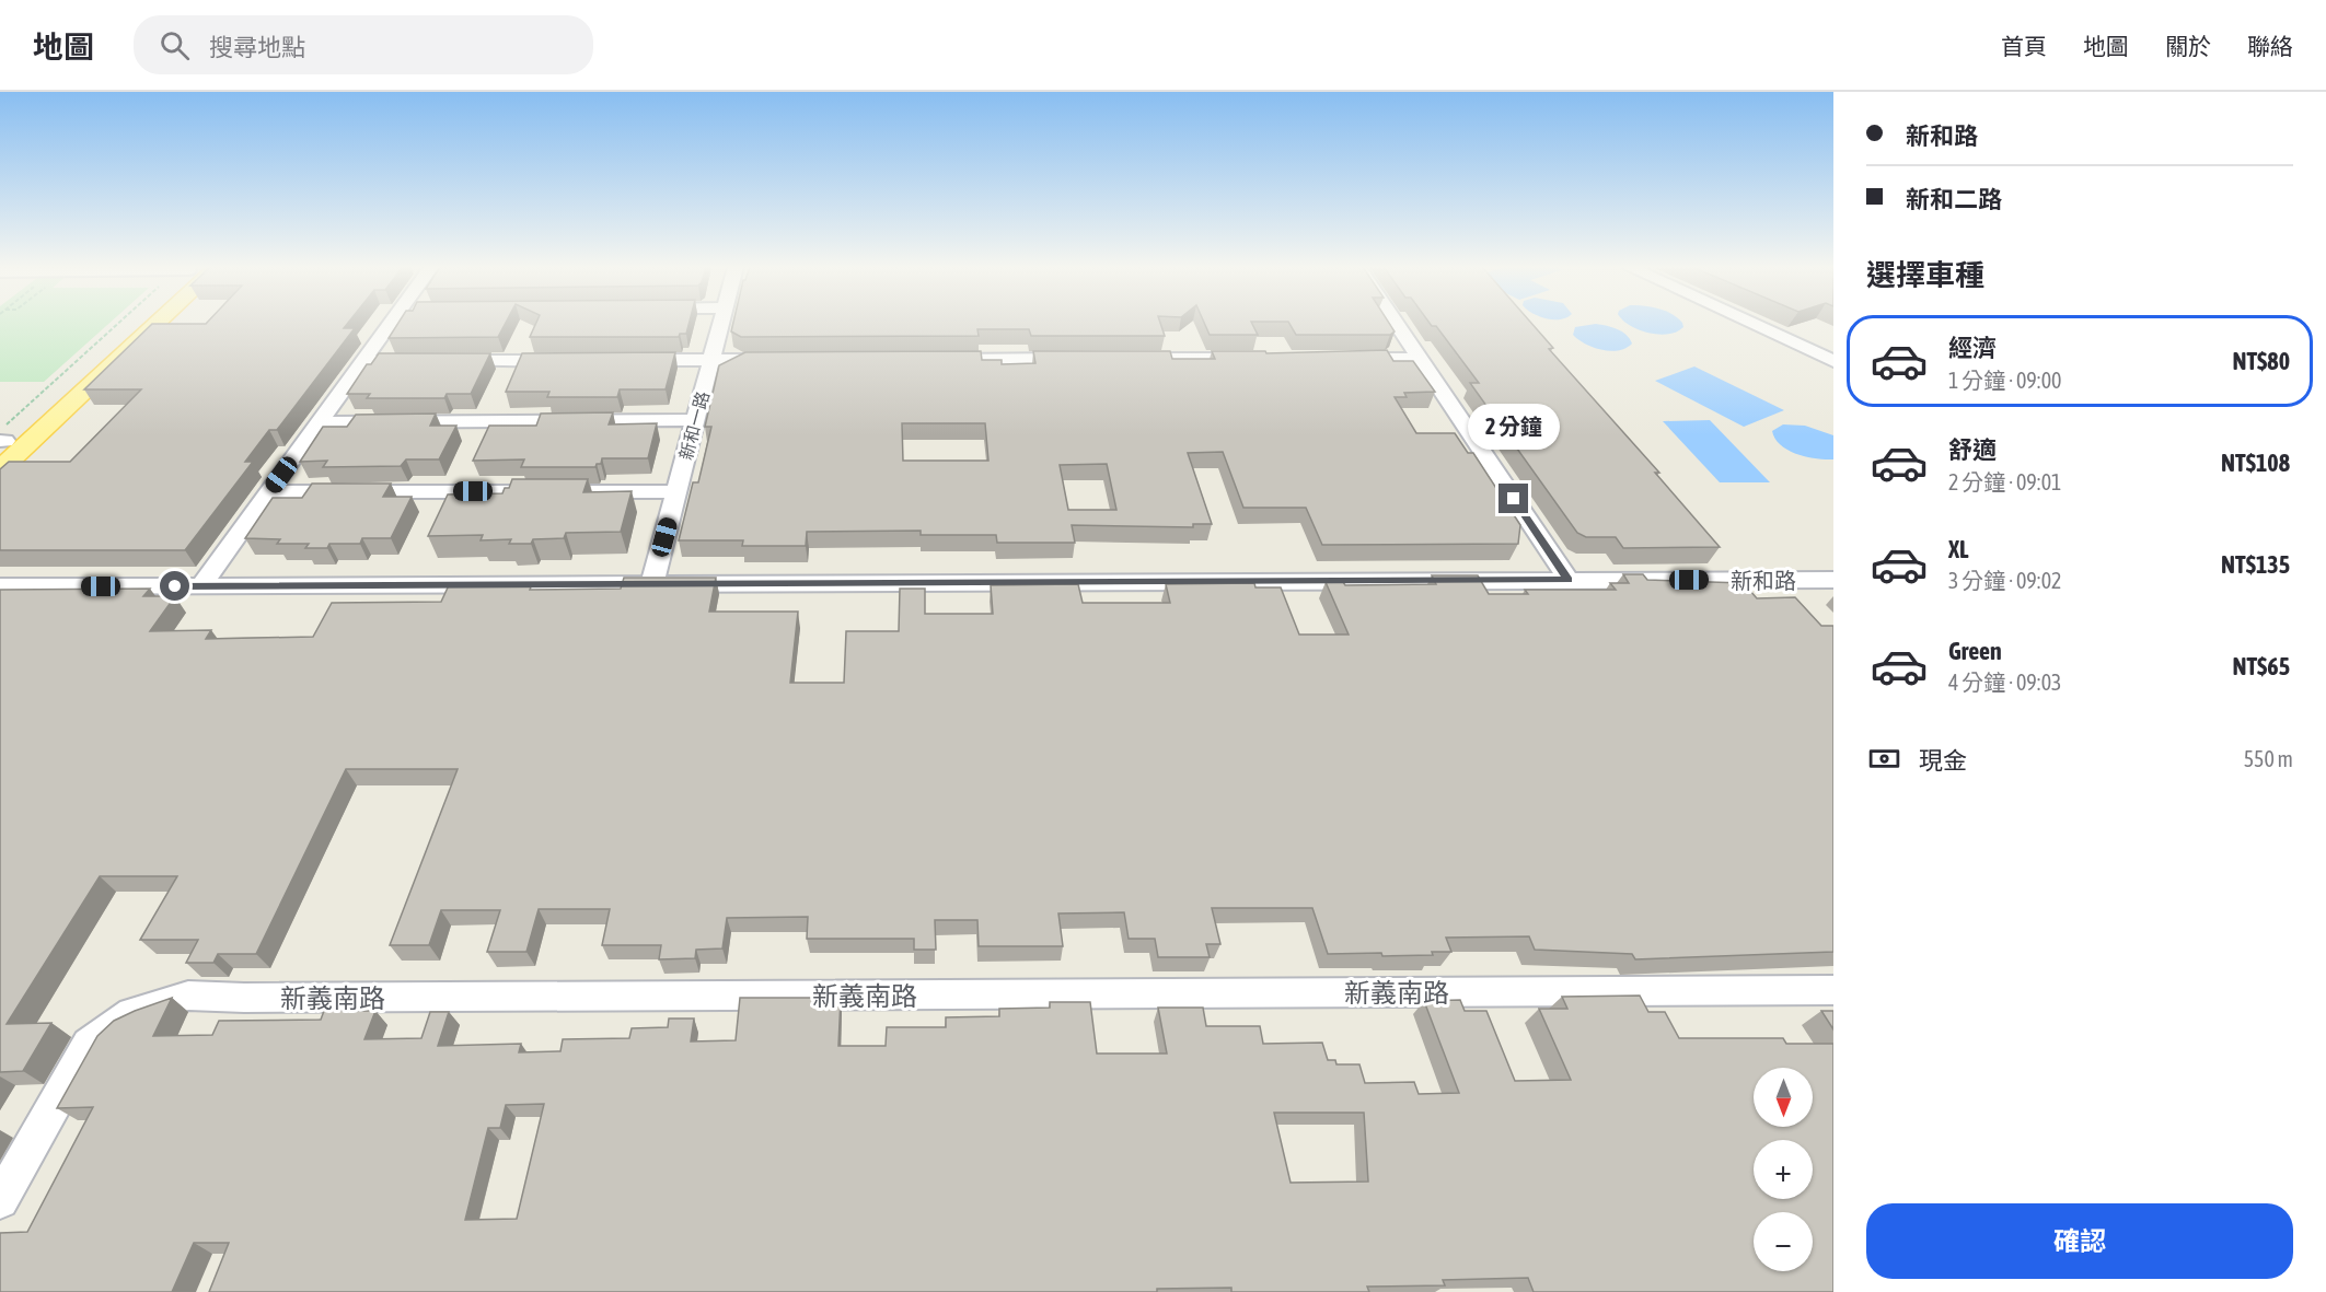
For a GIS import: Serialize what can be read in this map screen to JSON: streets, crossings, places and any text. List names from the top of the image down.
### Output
{
  "streets": {
    "street": ["新和一路", "新和路", "新義南路"]
  },
  "crossings": [
    ["新和一路", "新和路"]
  ],
  "north": "bottom",
  "page": {
    "header": "地圖",
    "search": "搜尋地點",
    "nav": [
      "首頁",
      "地圖",
      "關於",
      "聯絡"
    ],
    "banner": ["新和路", "新和二路"],
    "heading": "選擇車種",
    "list": [
      {
        "name": "經濟",
        "note": "1 分鐘 · 09:00",
        "value": "NT$80"
      },
      {
        "name": "舒適",
        "note": "2 分鐘 · 09:01",
        "value": "NT$108"
      },
      {
        "name": "XL",
        "note": "3 分鐘 · 09:02",
        "value": "NT$135"
      },
      {
        "name": "Green",
        "note": "4 分鐘 · 09:03",
        "value": "NT$65"
      }
    ],
    "bubble": "2 分鐘",
    "pay": ["現金", "550 m"],
    "map_buttons": ["+", "−"],
    "buttons": "確認"
  }
}
